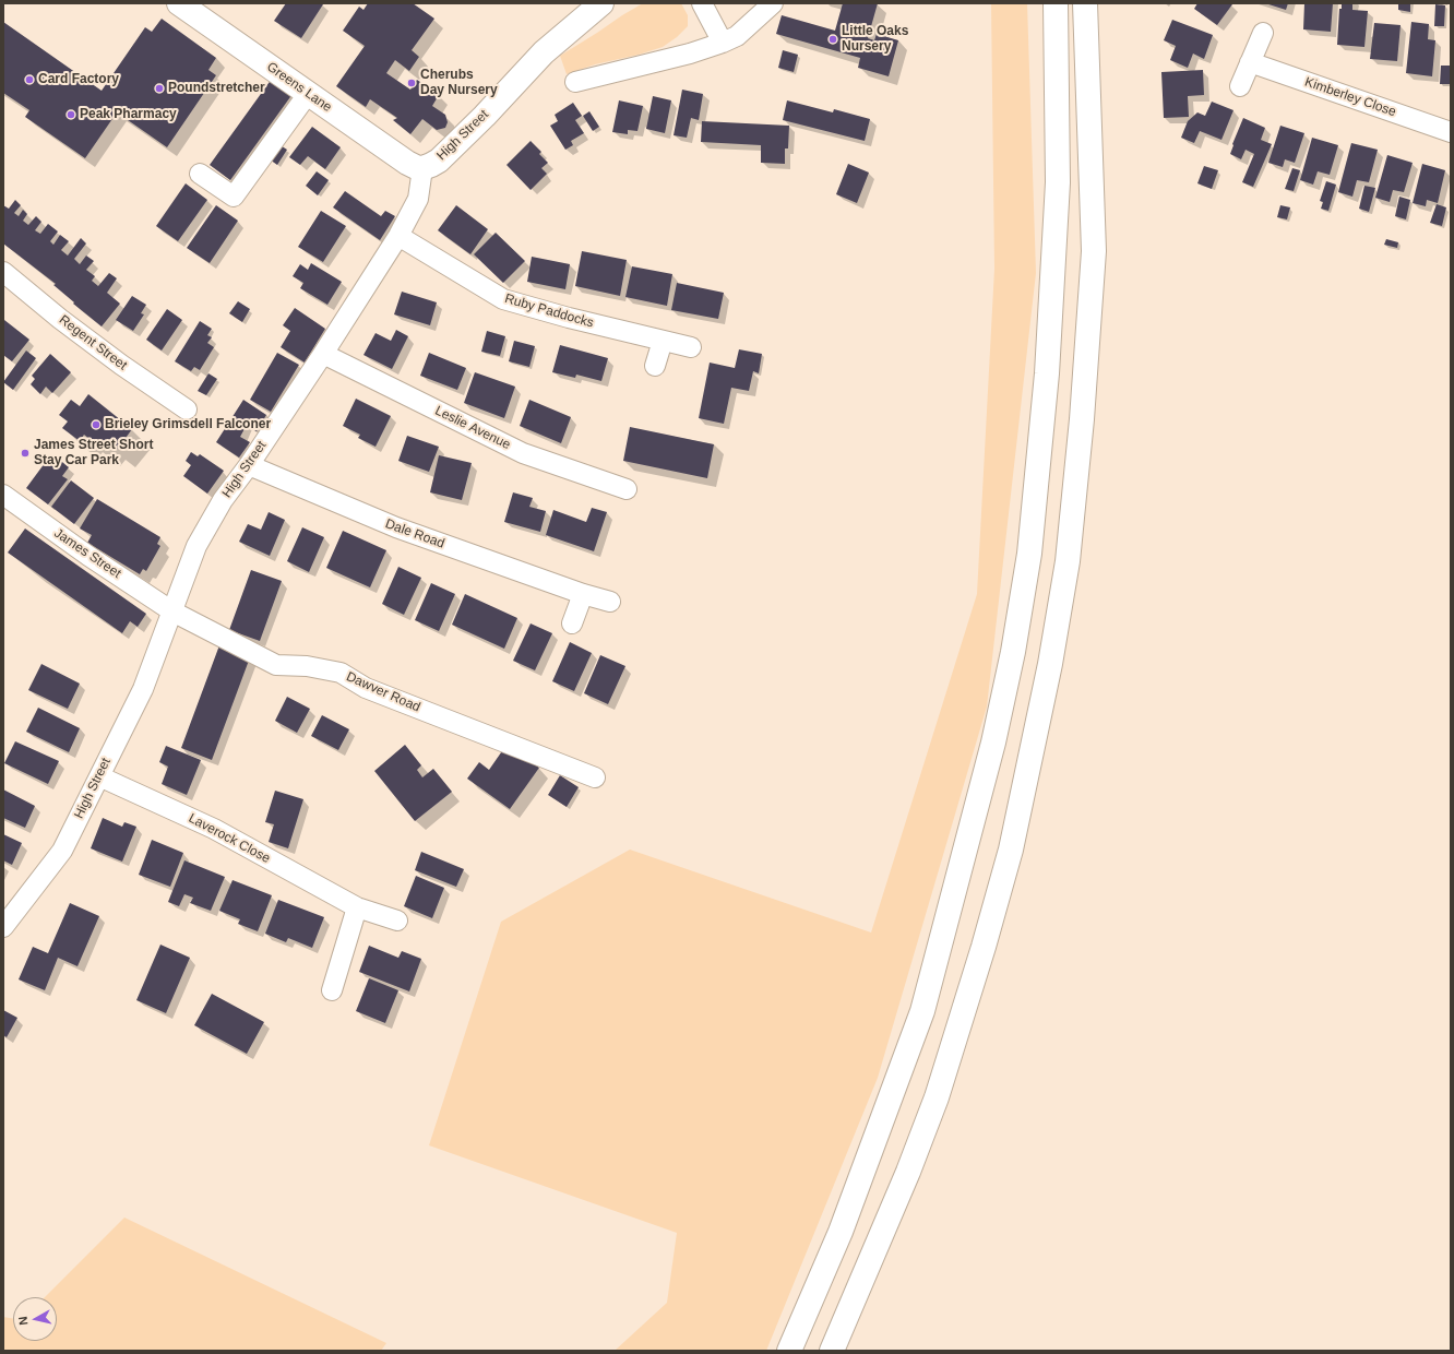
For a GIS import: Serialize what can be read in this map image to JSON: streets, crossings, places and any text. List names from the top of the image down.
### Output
{
  "streets": {
    "main road": ["Greens Lane", "High Street"],
    "street": [
      "Kimberley Close",
      "Ruby Paddocks",
      "Regent Street",
      "Leslie Avenue",
      "Dale Road",
      "James Street",
      "Dawver Road",
      "Laverock Close"
    ]
  },
  "crossings": [
    ["Greens Lane", "High Street"],
    ["High Street", "Ruby Paddocks"],
    ["High Street", "Leslie Avenue"],
    ["High Street", "Dale Road"],
    ["High Street", "James Street"],
    ["High Street", "Dawver Road"],
    ["High Street", "Laverock Close"],
    ["James Street", "Dawver Road"]
  ],
  "places": [
    "Little Oaks Nursery",
    "Card Factory",
    "Cherubs Day Nursery",
    "Poundstretcher",
    "Peak Pharmacy",
    "Brieley Grimsdell Falconer",
    "James Street Short Stay Car Park"
  ],
  "north": "left"
}
